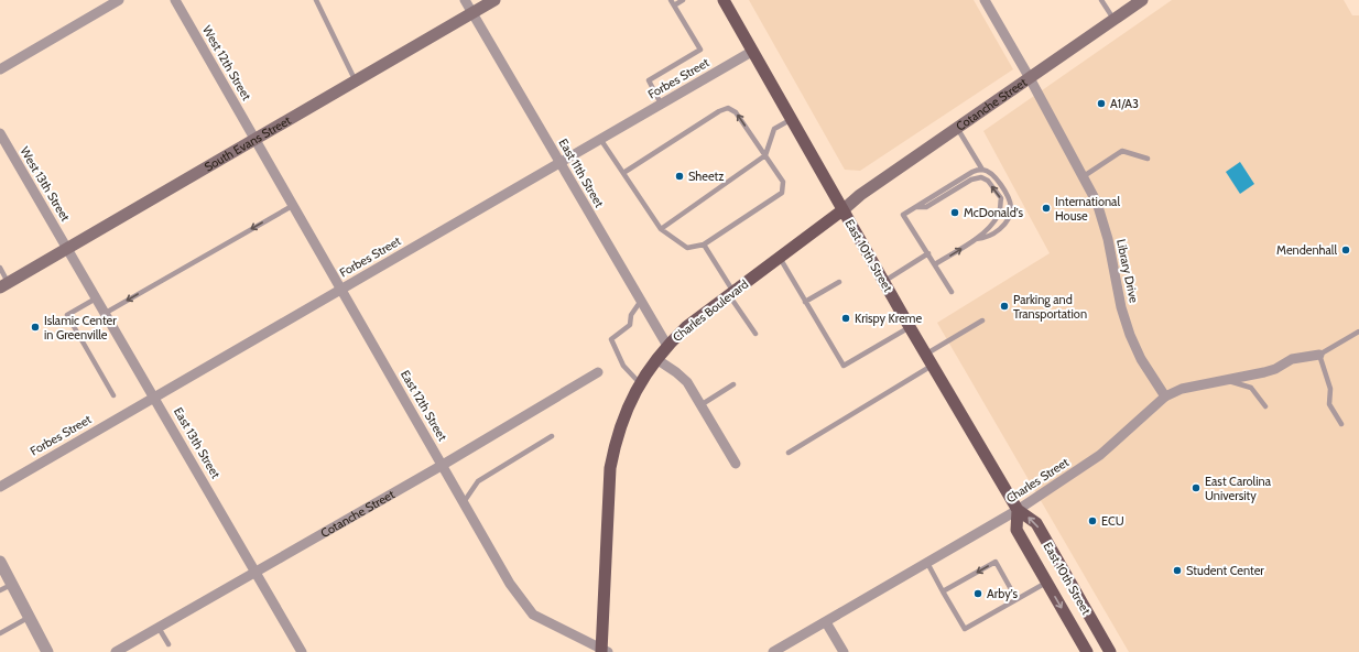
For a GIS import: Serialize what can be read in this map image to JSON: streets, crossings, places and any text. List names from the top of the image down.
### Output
{
  "streets": {
    "main road": [
      "Cotanche Street",
      "South Evans Street",
      "East 10th Street",
      "Charles Boulevard"
    ],
    "street": [
      "West 12th Street",
      "Forbes Street",
      "East 11th Street",
      "West 13th Street",
      "Library Drive",
      "East 12th Street",
      "East 13th Street",
      "Charles Street"
    ]
  },
  "crossings": [
    ["West 12th Street", "South Evans Street"],
    ["West 12th Street", "East 12th Street"],
    ["Forbes Street", "East 11th Street"],
    ["Forbes Street", "East 10th Street"],
    ["Forbes Street", "East 12th Street"],
    ["Forbes Street", "East 13th Street"],
    ["Cotanche Street", "East 10th Street"],
    ["Cotanche Street", "Library Drive"],
    ["Cotanche Street", "Charles Boulevard"],
    ["Cotanche Street", "East 12th Street"],
    ["Cotanche Street", "East 13th Street"],
    ["South Evans Street", "East 11th Street"],
    ["South Evans Street", "West 13th Street"],
    ["South Evans Street", "East 12th Street"],
    ["South Evans Street", "East 13th Street"],
    ["East 11th Street", "Charles Boulevard"],
    ["West 13th Street", "East 13th Street"],
    ["East 10th Street", "Charles Boulevard"],
    ["East 10th Street", "Charles Street"],
    ["Library Drive", "Charles Street"],
    ["Charles Boulevard", "East 12th Street"]
  ],
  "places": [
    "A1/A3",
    "Sheetz",
    "International House",
    "McDonald's",
    "Mendenhall",
    "Parking and Transportation",
    "Krispy Kreme",
    "Islamic Center in Greenville",
    "East Carolina University",
    "ECU",
    "Student Center",
    "Arby's"
  ]
}
